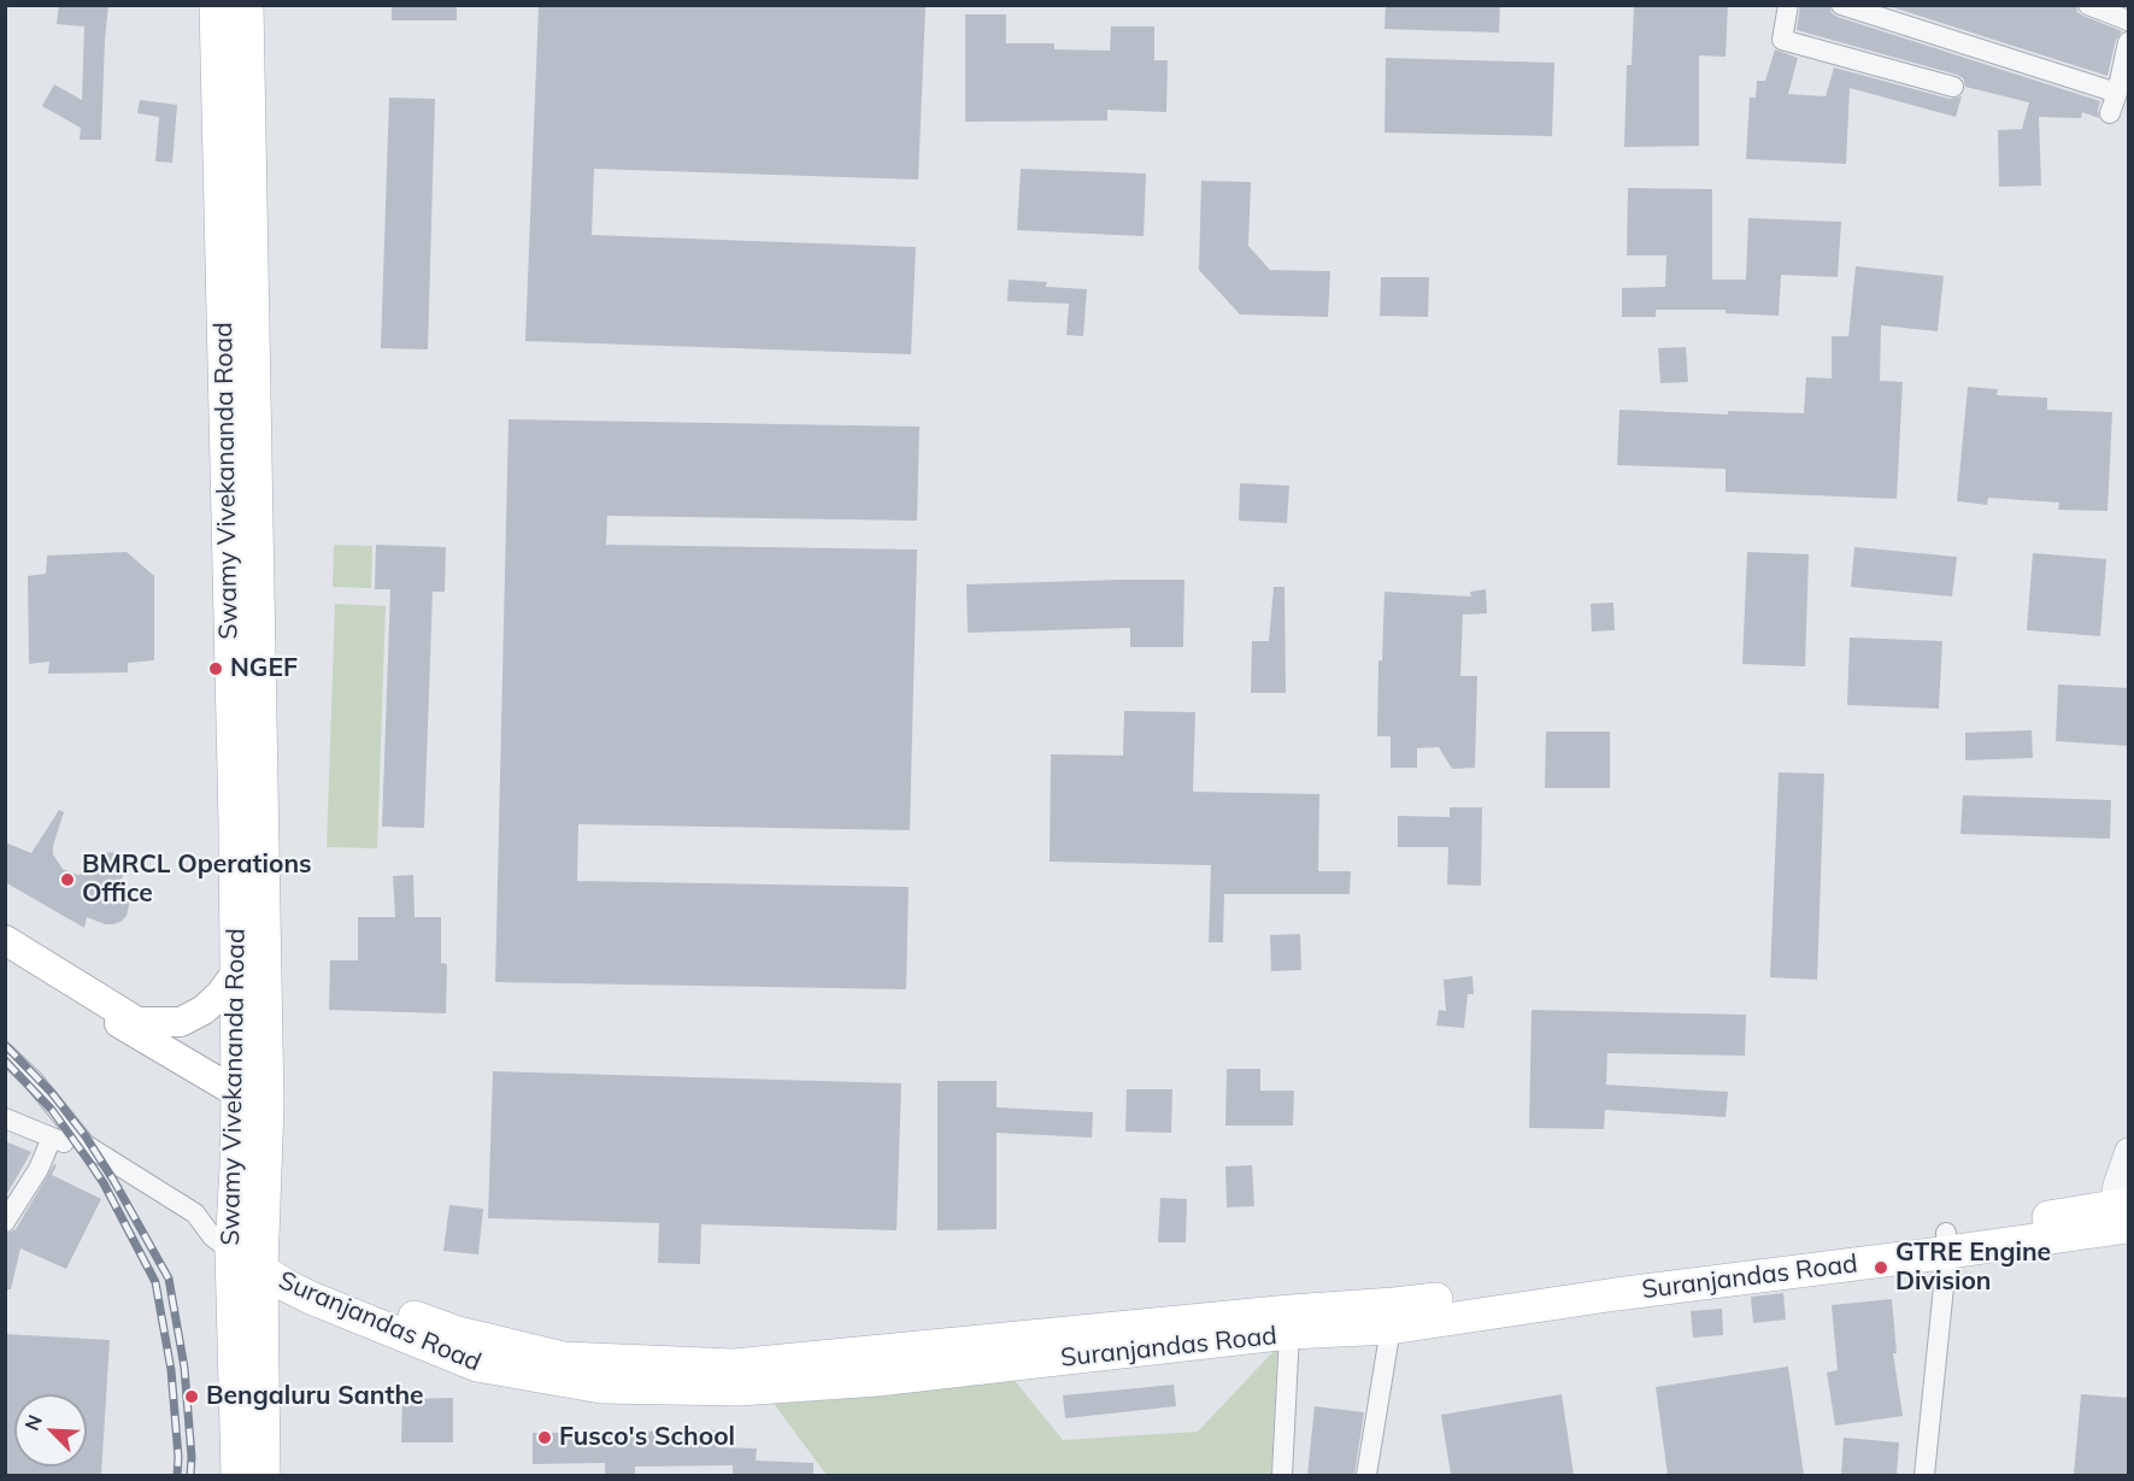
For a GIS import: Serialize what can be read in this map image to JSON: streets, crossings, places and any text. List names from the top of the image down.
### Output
{
  "streets": {
    "main road": ["Swamy Vivekananda Road", "Suranjandas Road"]
  },
  "crossings": [
    ["Swamy Vivekananda Road", "Suranjandas Road"]
  ],
  "places": [
    "NGEF",
    "BMRCL Operations Office",
    "GTRE Engine Division",
    "Bengaluru Santhe",
    "Fusco's School"
  ],
  "north": "top left"
}
